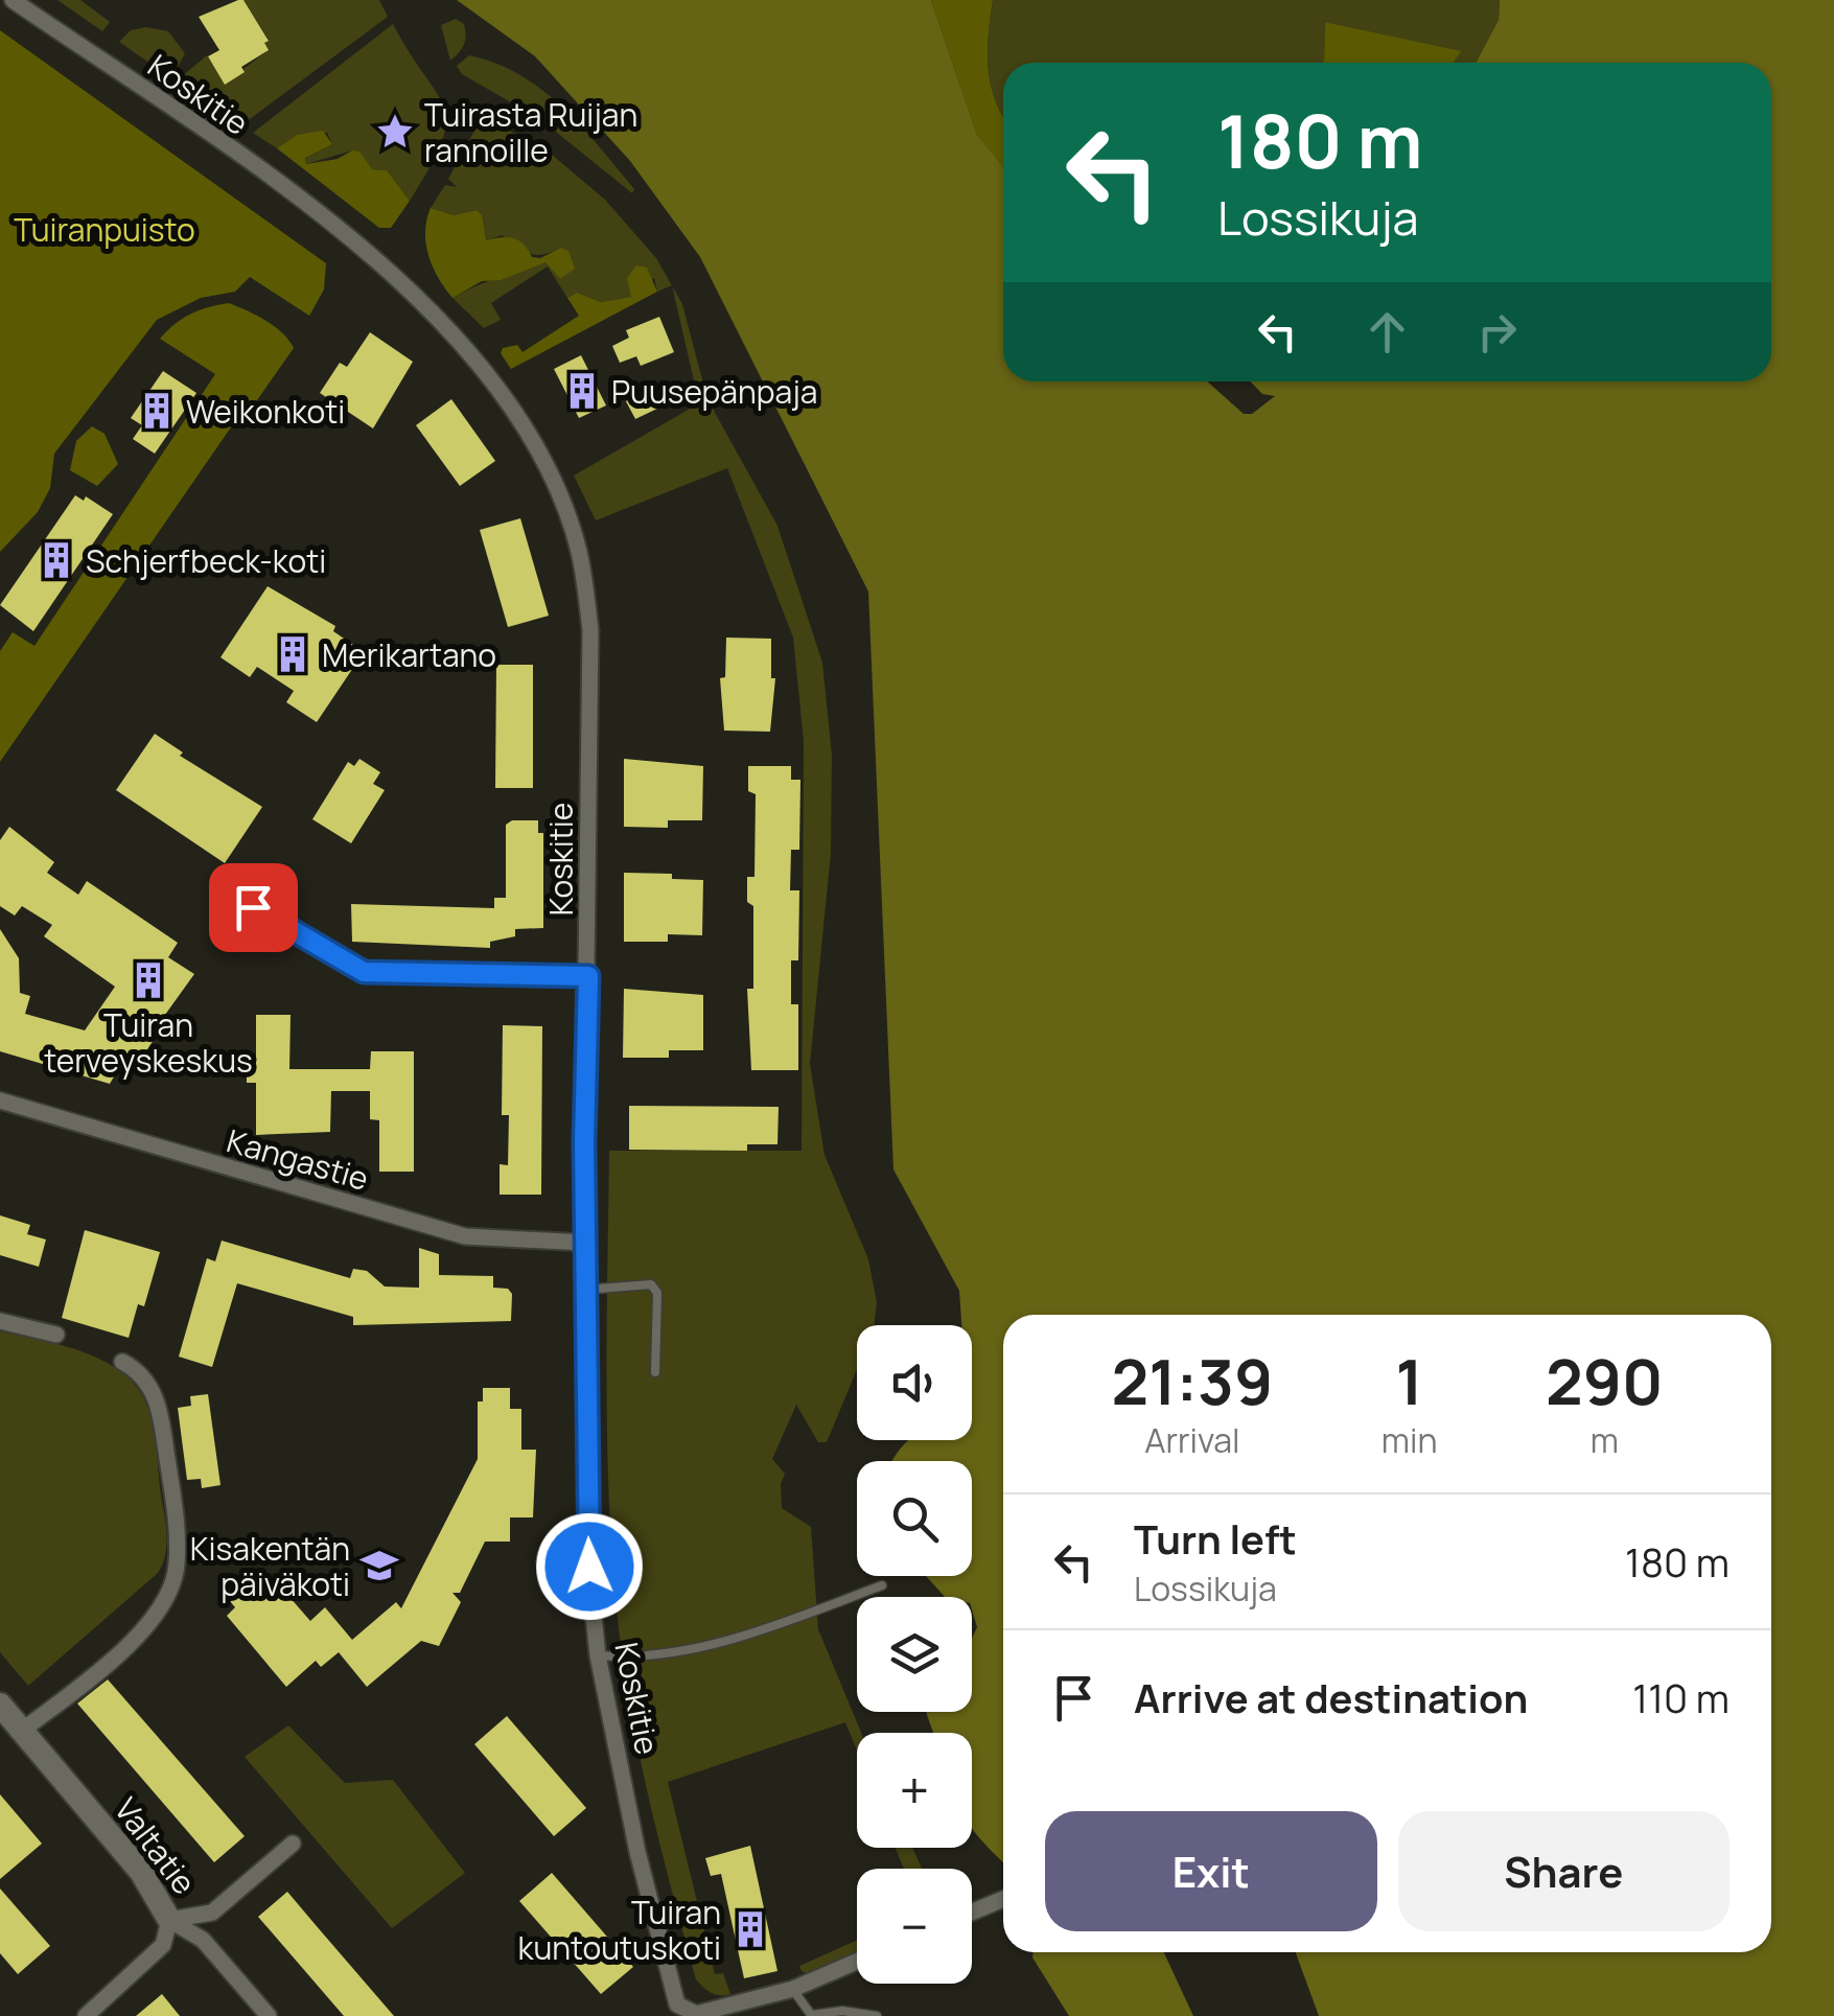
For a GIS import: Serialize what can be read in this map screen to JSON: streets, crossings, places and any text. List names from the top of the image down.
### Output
{
  "streets": {
    "street": ["Koskitie", "Kangastie", "Valtatie"]
  },
  "crossings": [
    ["Koskitie", "Kangastie"]
  ],
  "parks": ["Tuiranpuisto"],
  "places": {
    "place": ["Tuirasta Ruijan rannoille"],
    "building": [
      "Puusepänpaja",
      "Weikonkoti",
      "Schjerfbeck-koti",
      "Merikartano",
      "Tuiran terveyskeskus",
      "Tuiran kuntoutuskoti"
    ],
    "school or university": ["Kisakentän päiväkoti"]
  },
  "page": {
    "turn": ["180 m", "Lossikuja"],
    "eta": [
      "21:39",
      "Arrival",
      "1",
      "min",
      "290",
      "m"
    ],
    "map_buttons": ["+", "−"],
    "list": [
      {
        "name": "Turn left",
        "note": "Lossikuja",
        "value": "180 m"
      },
      {
        "name": "Arrive at destination",
        "value": "110 m"
      }
    ],
    "buttons": ["Exit", "Share"]
  }
}
